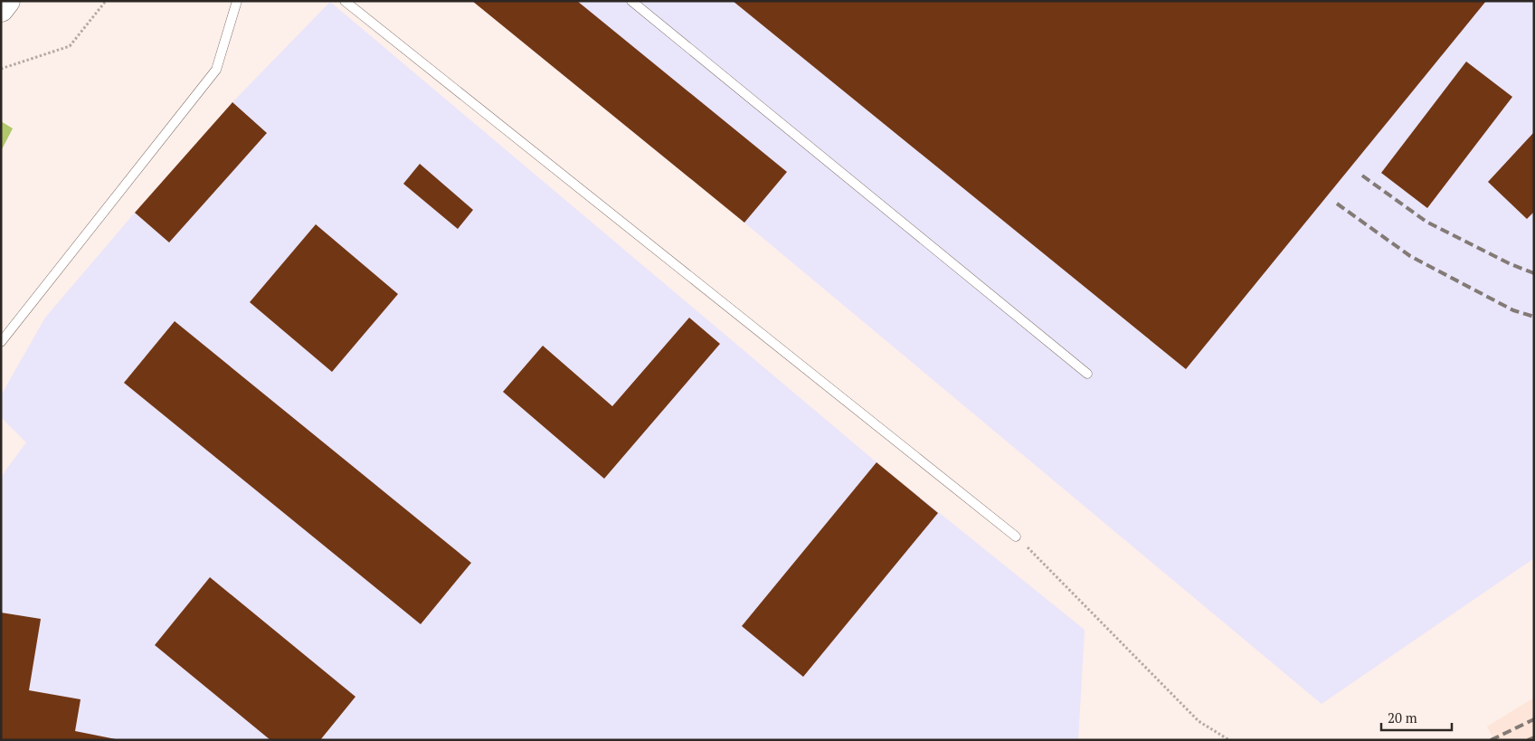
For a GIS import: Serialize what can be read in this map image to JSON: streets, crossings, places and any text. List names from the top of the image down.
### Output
{
  "scale_bar": "20 m"
}
